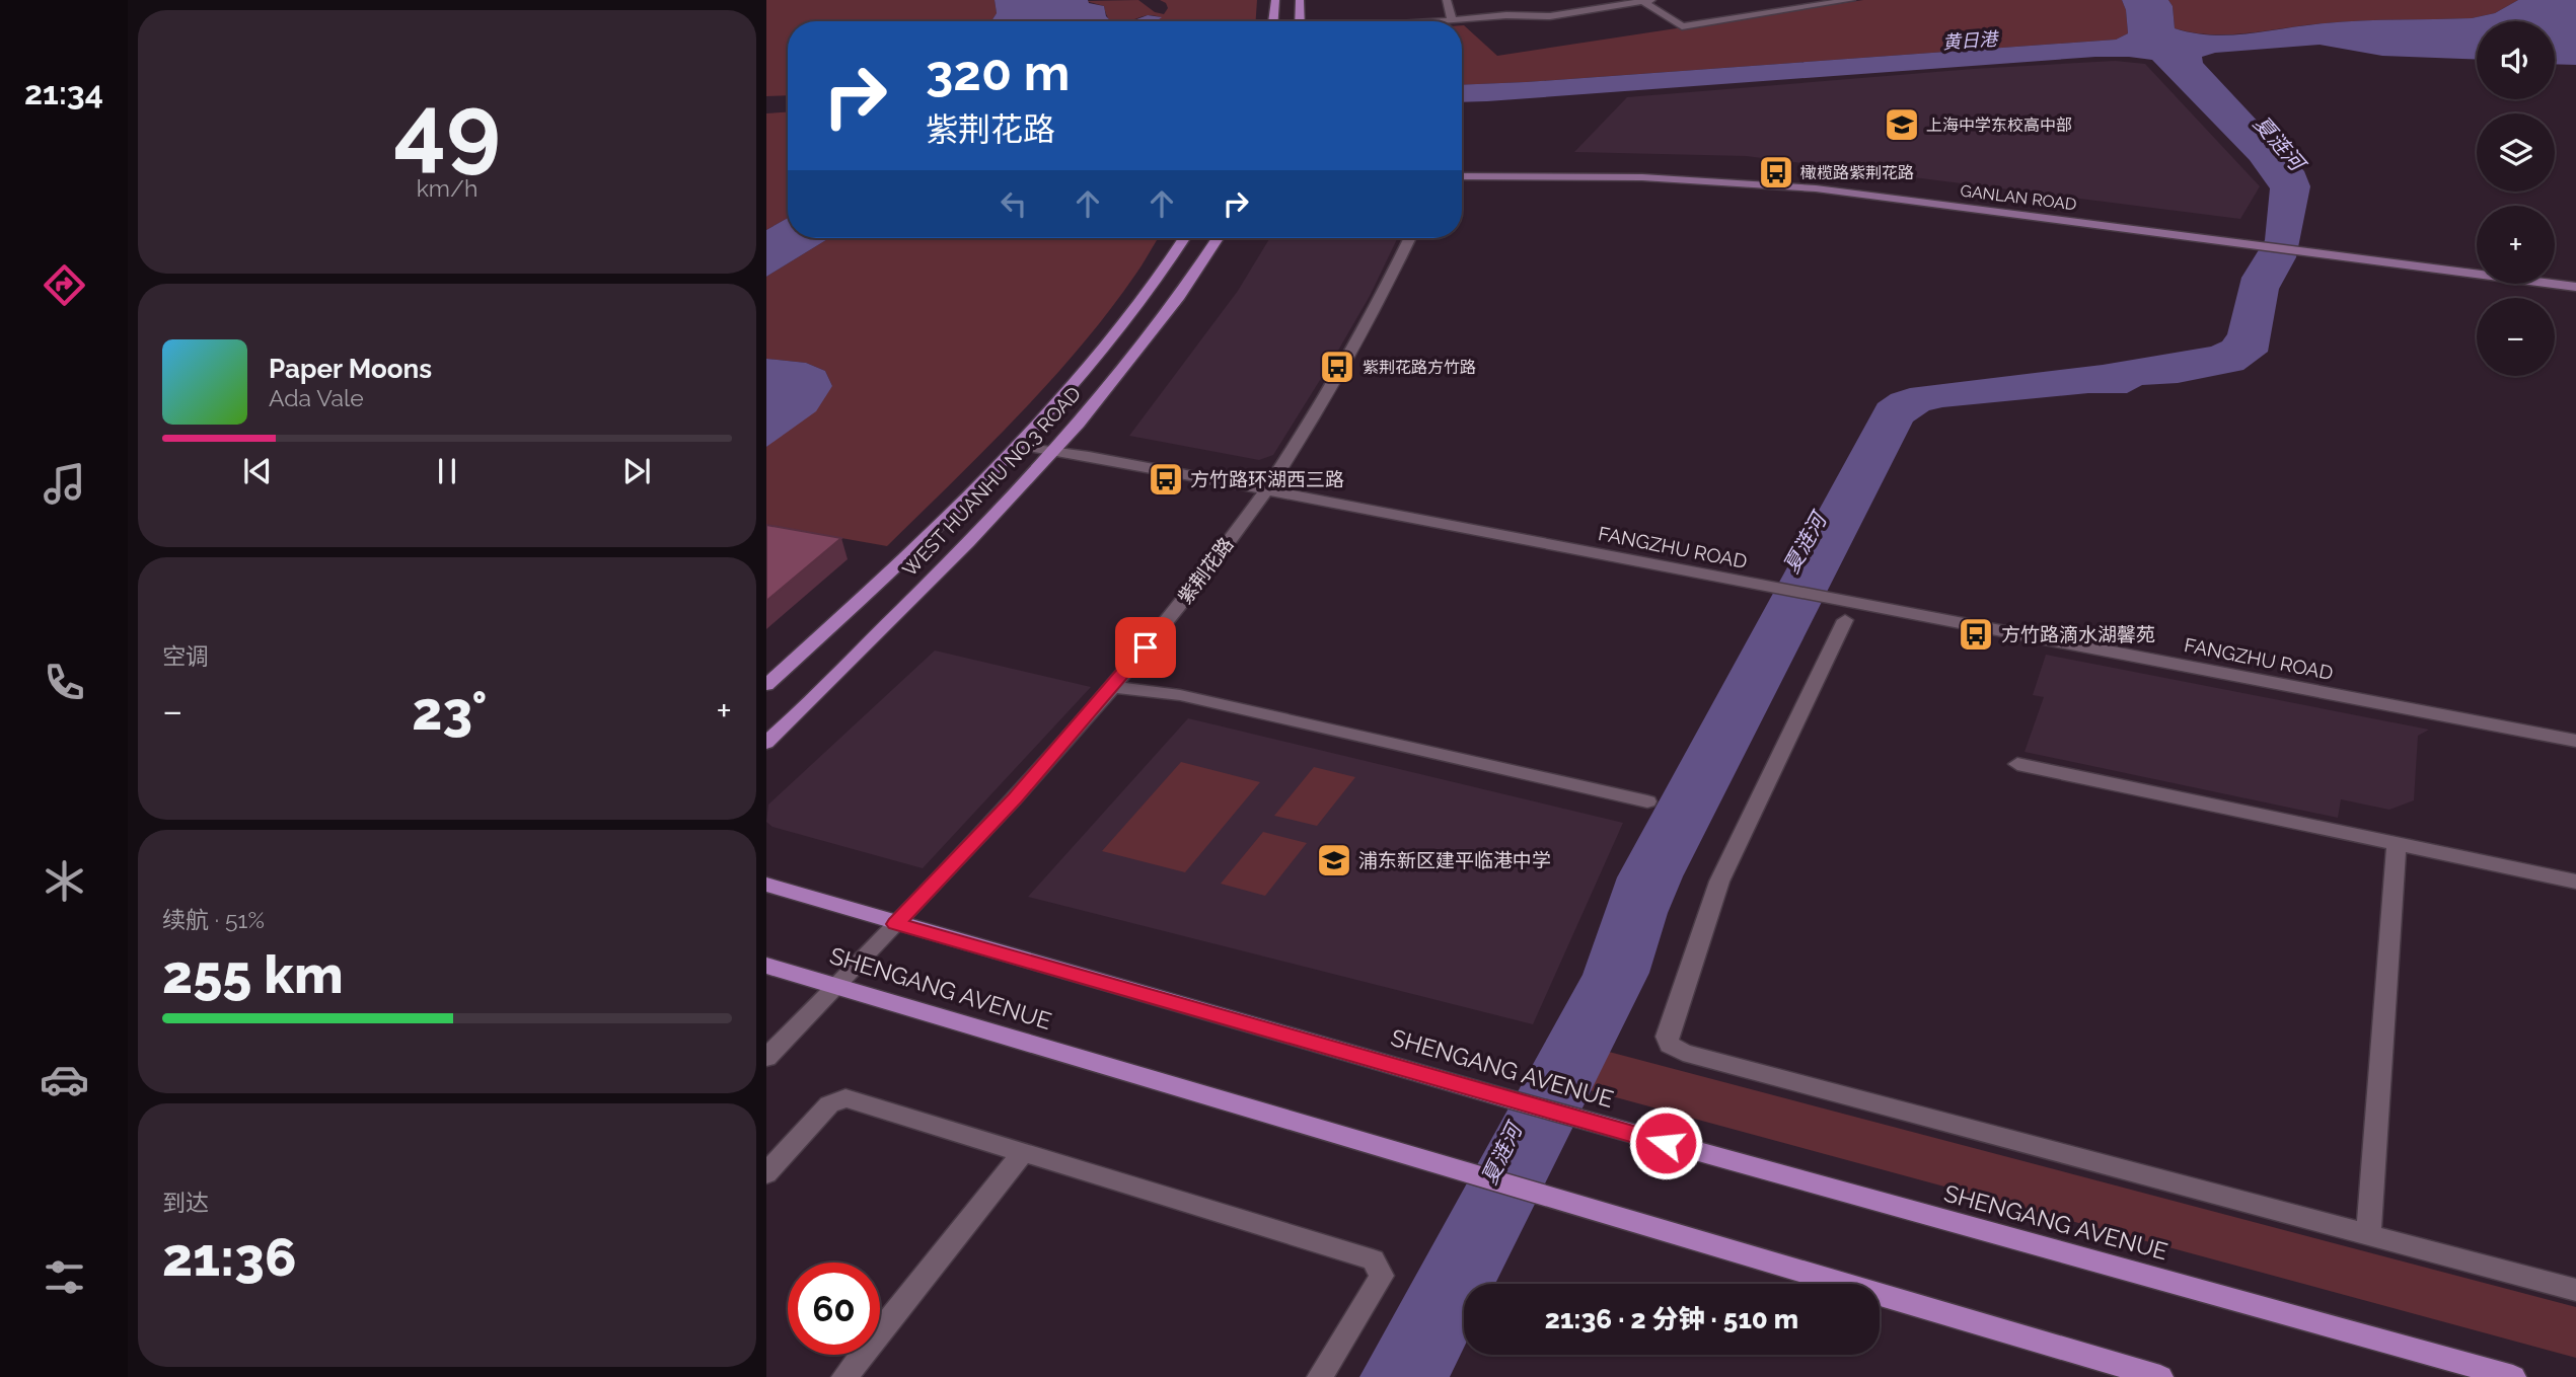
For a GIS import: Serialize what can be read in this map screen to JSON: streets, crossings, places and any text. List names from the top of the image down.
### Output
{
  "streets": {
    "main road": ["GANLAN ROAD", "WEST HUANHU NO.3 ROAD", "SHENGANG AVENUE"],
    "street": ["FANGZHU ROAD", "紫荆花路"]
  },
  "crossings": [
    ["WEST HUANHU NO.3 ROAD", "FANGZHU ROAD"],
    ["FANGZHU ROAD", "紫荆花路"],
    ["紫荆花路", "SHENGANG AVENUE"]
  ],
  "water": ["黄日港", "夏涟河"],
  "places": {
    "school or university": ["上海中学东校高中部", "浦东新区建平临港中学"],
    "bus stop": [
      "橄榄路紫荆花路",
      "紫荆花路方竹路",
      "方竹路环湖西三路",
      "方竹路滴水湖馨苑"
    ]
  },
  "page": {
    "tabs": "21:34",
    "tile": [
      ["49", "km/h"],
      "空调",
      ["续航 · 51%", "255 km"],
      ["到达", "21:36"]
    ],
    "map_buttons": ["+", "−"],
    "turn": ["320 m", "紫荆花路"],
    "song": ["Paper Moons", "Ada Vale"],
    "heat": ["−", "23°", "+"],
    "limit": "60",
    "trip": "21:36 · 2 分钟 · 510 m"
  }
}
